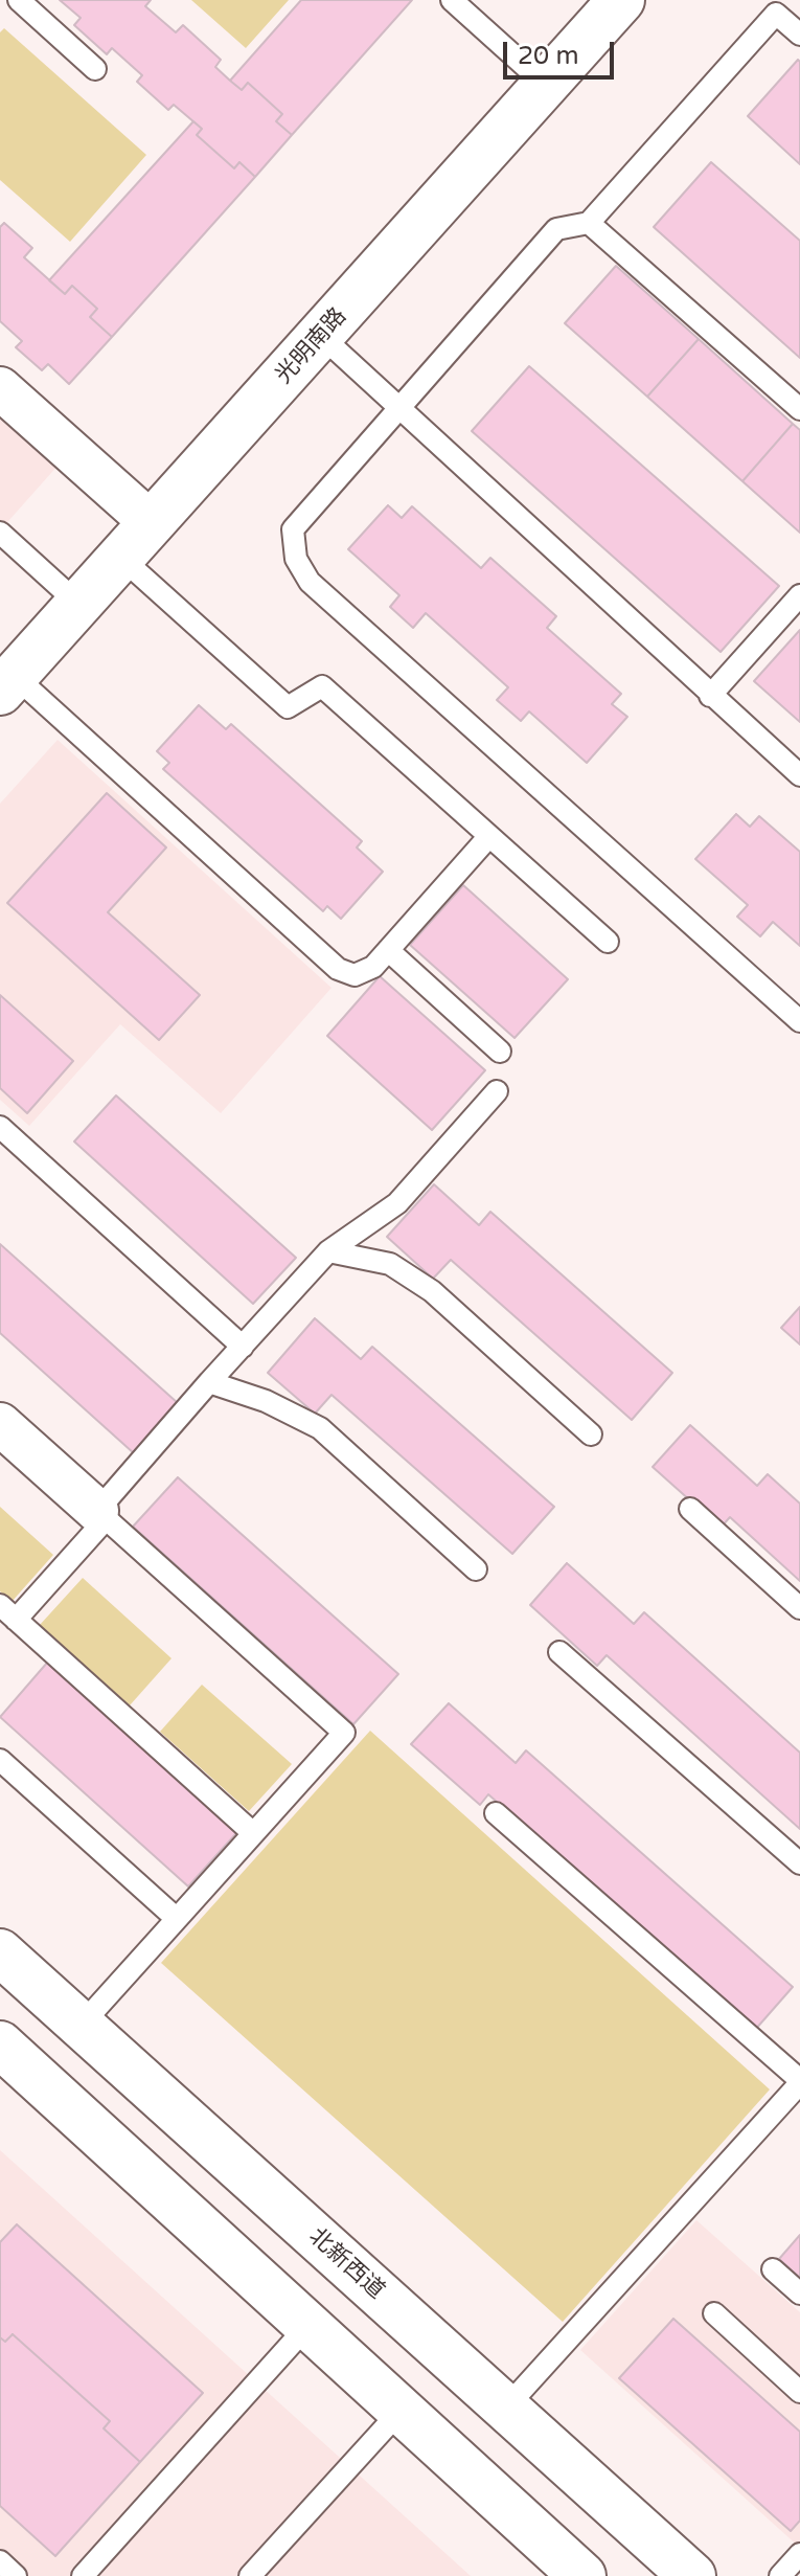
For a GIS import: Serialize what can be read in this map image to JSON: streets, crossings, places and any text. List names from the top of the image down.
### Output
{
  "streets": {
    "main road": ["光明南路", "北新西道"]
  },
  "scale_bar": "20 m"
}
